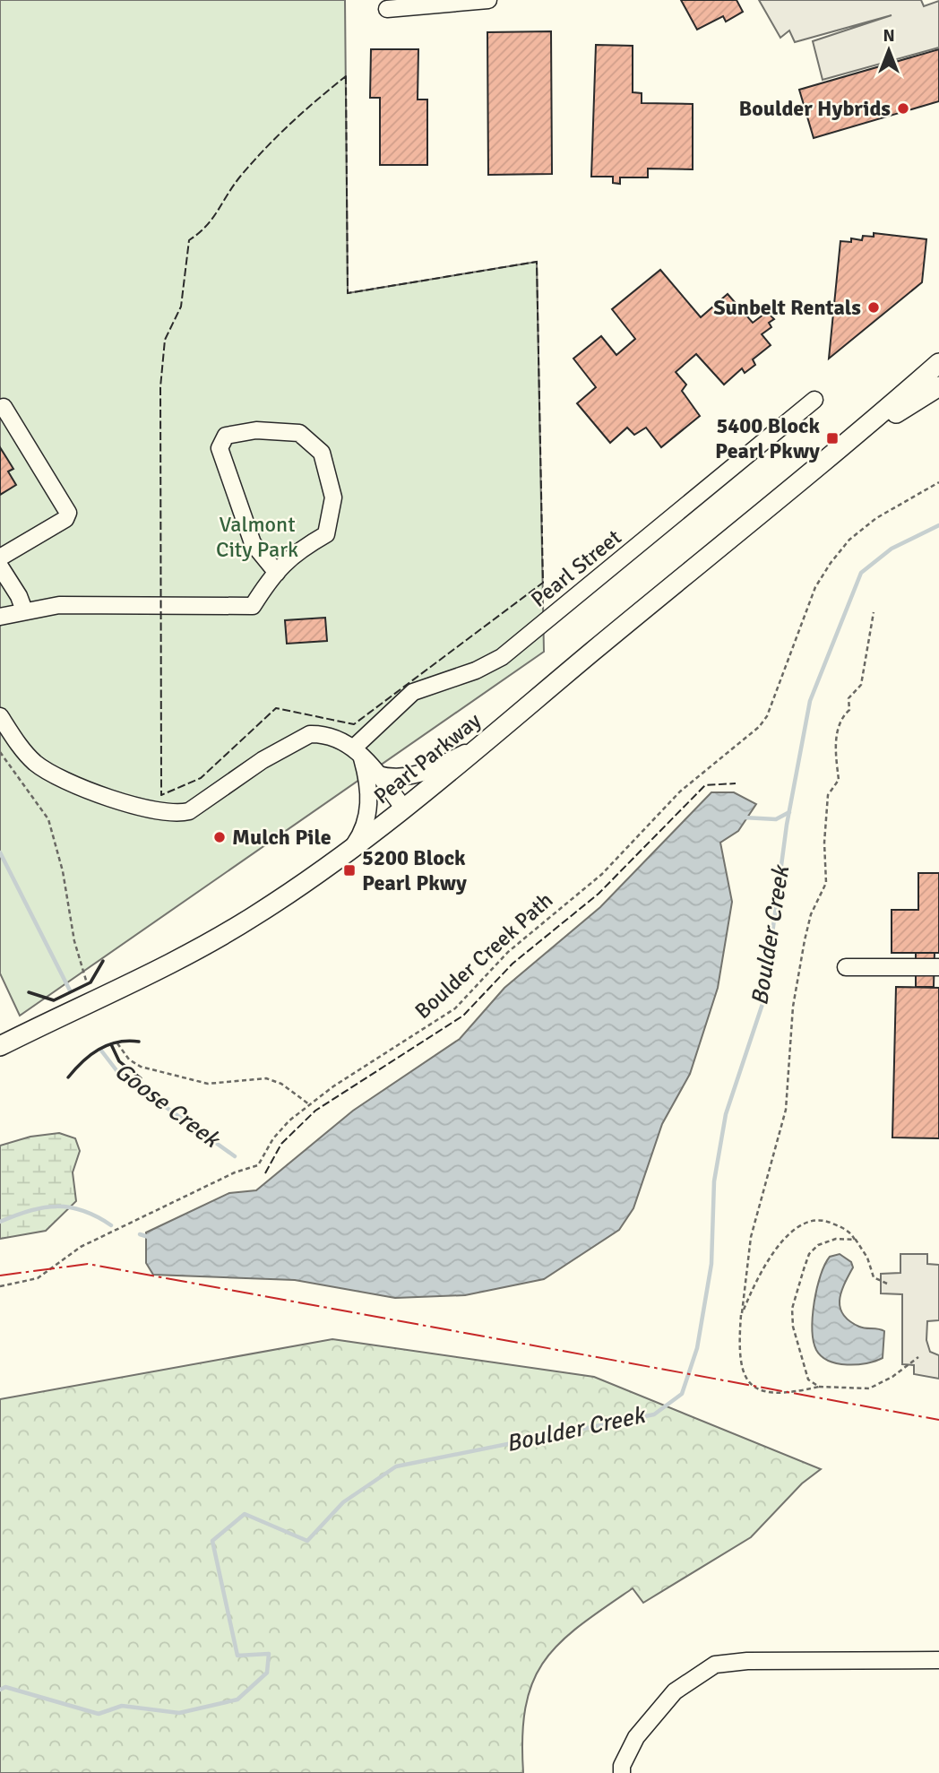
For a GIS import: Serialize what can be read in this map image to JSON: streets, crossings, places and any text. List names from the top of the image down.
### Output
{
  "streets": {
    "main road": ["Pearl Parkway"],
    "street": ["Pearl Street"],
    "path": ["Boulder Creek Path"]
  },
  "water": ["Boulder Creek", "Goose Creek"],
  "parks": ["Valmont City Park"],
  "places": {
    "other": ["Boulder Hybrids", "Sunbelt Rentals", "Mulch Pile"],
    "transit": ["5400 Block Pearl Pkwy", "5200 Block Pearl Pkwy"]
  },
  "north": "top"
}
